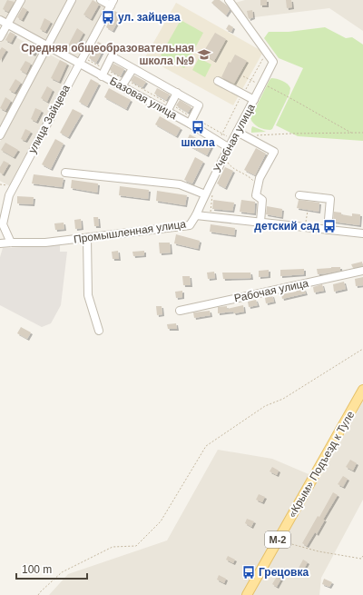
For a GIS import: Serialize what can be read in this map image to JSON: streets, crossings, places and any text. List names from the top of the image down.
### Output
{
  "streets": {
    "main road": ["«Крым» Подъезд к Туле", "М-2"],
    "street": [
      "Базовая улица",
      "улица Зайцева",
      "Учебная улица",
      "Промышленная улица",
      "Рабочая улица"
    ]
  },
  "crossings": [
    ["Базовая улица", "улица Зайцева"],
    ["Базовая улица", "Учебная улица"],
    ["улица Зайцева", "Промышленная улица"],
    ["Учебная улица", "Промышленная улица"]
  ],
  "places": {
    "bus stop": [
      "ул. зайцева",
      "школа",
      "детский сад",
      "Грецовка"
    ],
    "school or university": ["Средняя общеобразовательная школа №9"]
  },
  "scale_bar": "100 m"
}
